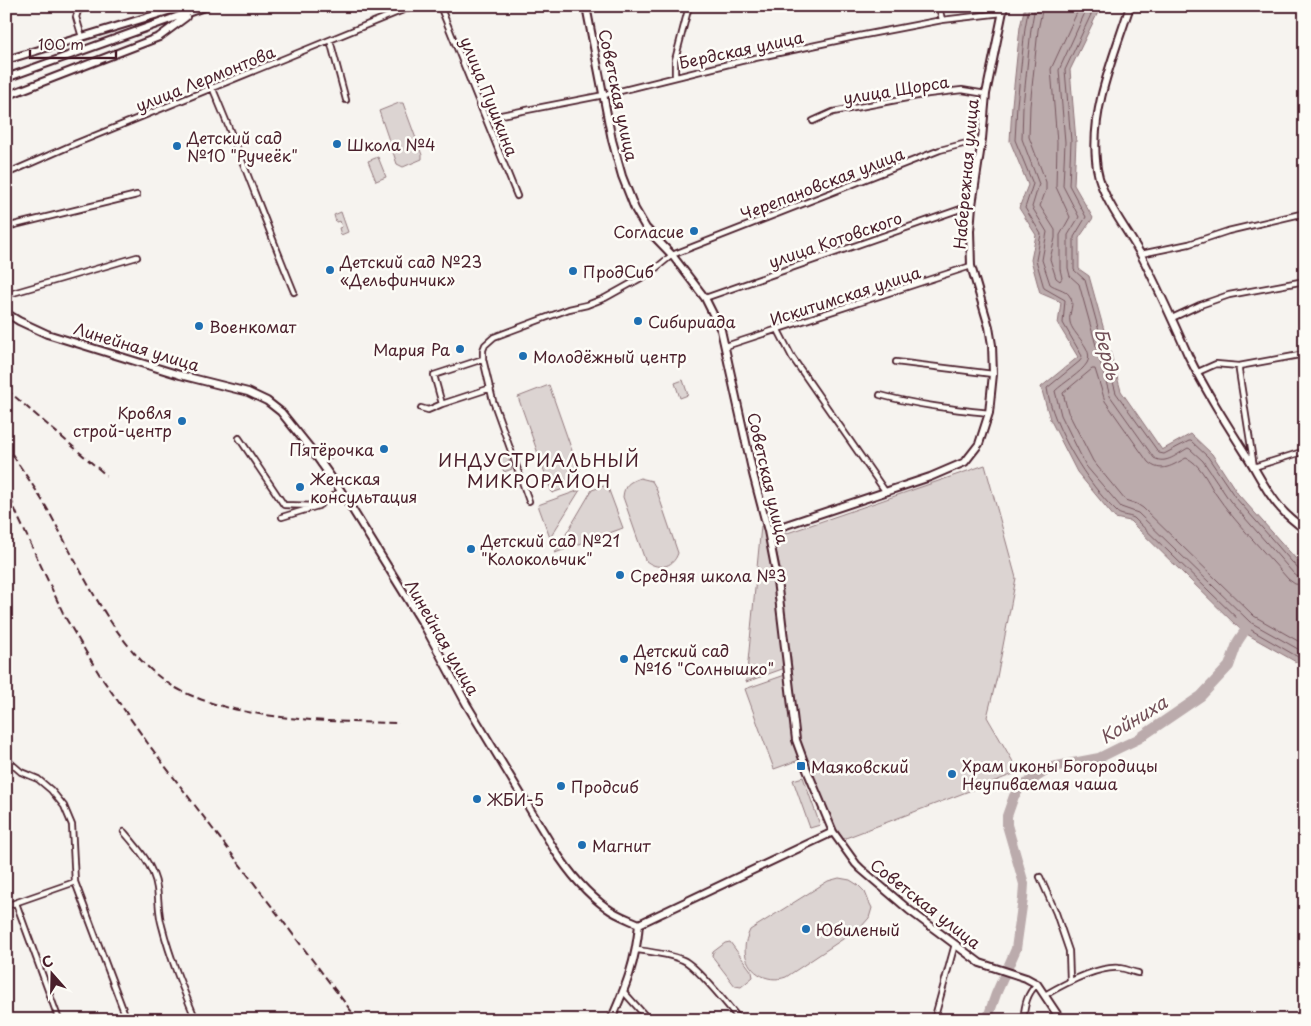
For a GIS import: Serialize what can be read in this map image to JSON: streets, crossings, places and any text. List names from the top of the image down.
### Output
{
  "streets": {
    "main road": ["Советская улица", "Набережная улица", "Линейная улица"],
    "street": [
      "Бердская улица",
      "улица Лермонтова",
      "улица Щорса",
      "улица Пушкина",
      "Черепановская улица",
      "улица Котовского",
      "Искитимская улица"
    ]
  },
  "crossings": [
    ["Бердская улица", "Советская улица"],
    ["Бердская улица", "улица Пушкина"],
    ["Бердская улица", "Набережная улица"],
    ["улица Щорса", "Набережная улица"],
    ["Советская улица", "Набережная улица"],
    ["Советская улица", "Черепановская улица"],
    ["Советская улица", "улица Котовского"],
    ["Советская улица", "Искитимская улица"],
    ["Набережная улица", "Черепановская улица"],
    ["Набережная улица", "улица Котовского"],
    ["Набережная улица", "Искитимская улица"]
  ],
  "districts": ["ИНДУСТРИАЛЬНЫЙ МИКРОРАЙОН"],
  "water": ["Бердь", "Койниха"],
  "places": {
    "other": [
      "Школа №4",
      "Детский сад №10 \"Ручеёк\"",
      "Согласие",
      "Детский сад №23 «Дельфинчик»",
      "ПродСиб",
      "Сибириада",
      "Военкомат",
      "Мария Ра",
      "Молодёжный центр",
      "Кровля строй-центр",
      "Пятёрочка",
      "Женская консультация",
      "Детский сад №21 \"Колокольчик\"",
      "Средняя школа №3",
      "Детский сад №16 \"Солнышко\"",
      "Храм иконы Богородицы Неупиваемая чаша",
      "Продсиб",
      "ЖБИ-5",
      "Магнит",
      "Юбиленый"
    ],
    "transit": ["Маяковский"]
  },
  "scale_bar": "100 m",
  "north": "top"
}
